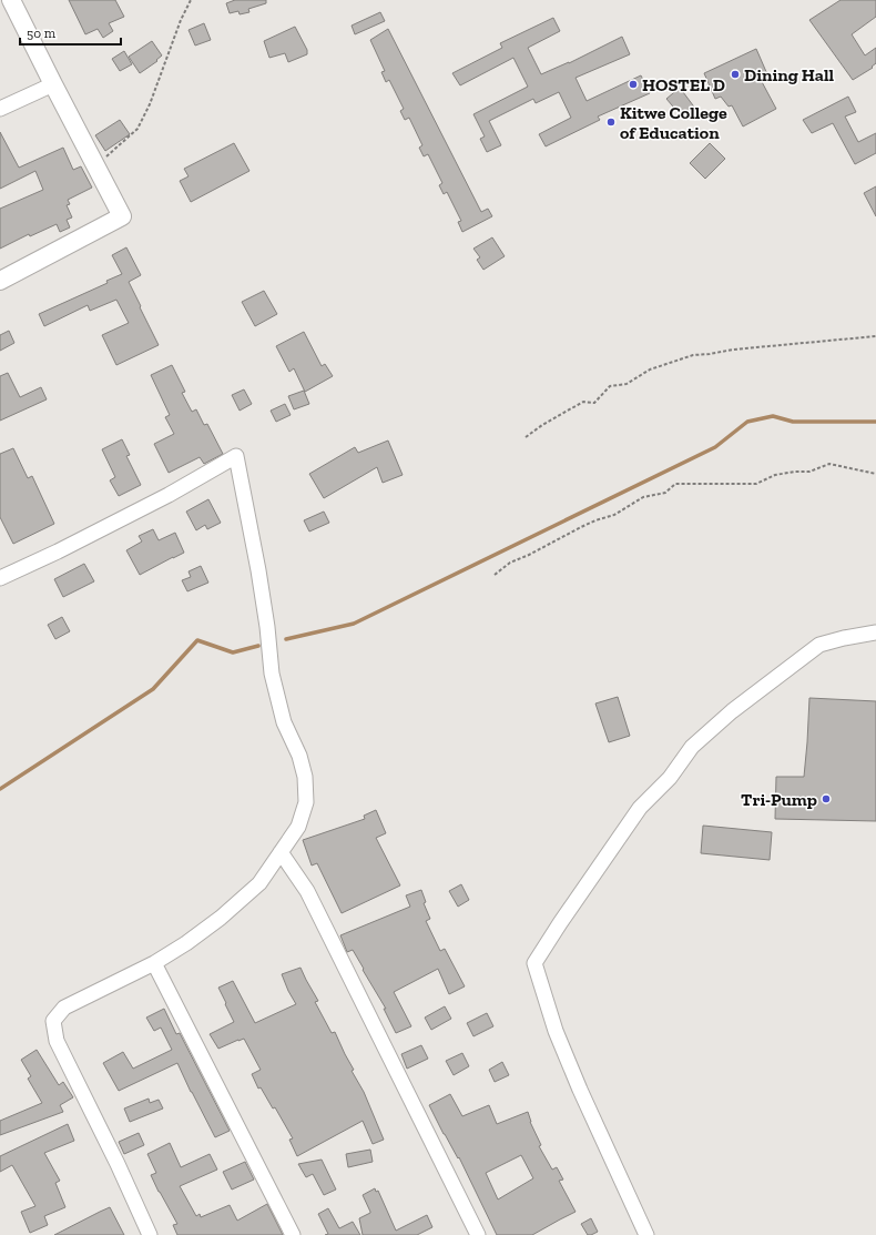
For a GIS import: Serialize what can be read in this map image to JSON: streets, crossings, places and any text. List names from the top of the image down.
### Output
{
  "places": [
    "Dining Hall",
    "HOSTEL D",
    "Kitwe College of Education",
    "Tri-Pump"
  ],
  "scale_bar": "50 m"
}
